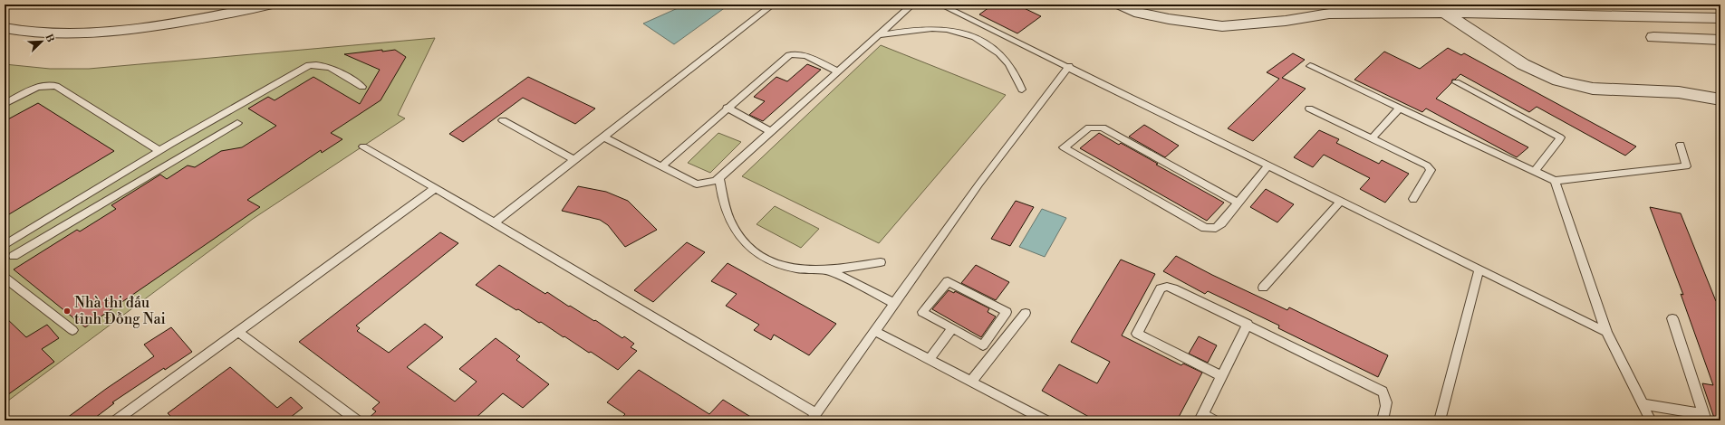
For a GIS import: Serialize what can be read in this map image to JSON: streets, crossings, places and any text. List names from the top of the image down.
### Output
{
  "places": ["Nhà thi đấu tỉnh Đồng Nai"],
  "north": "top right"
}
